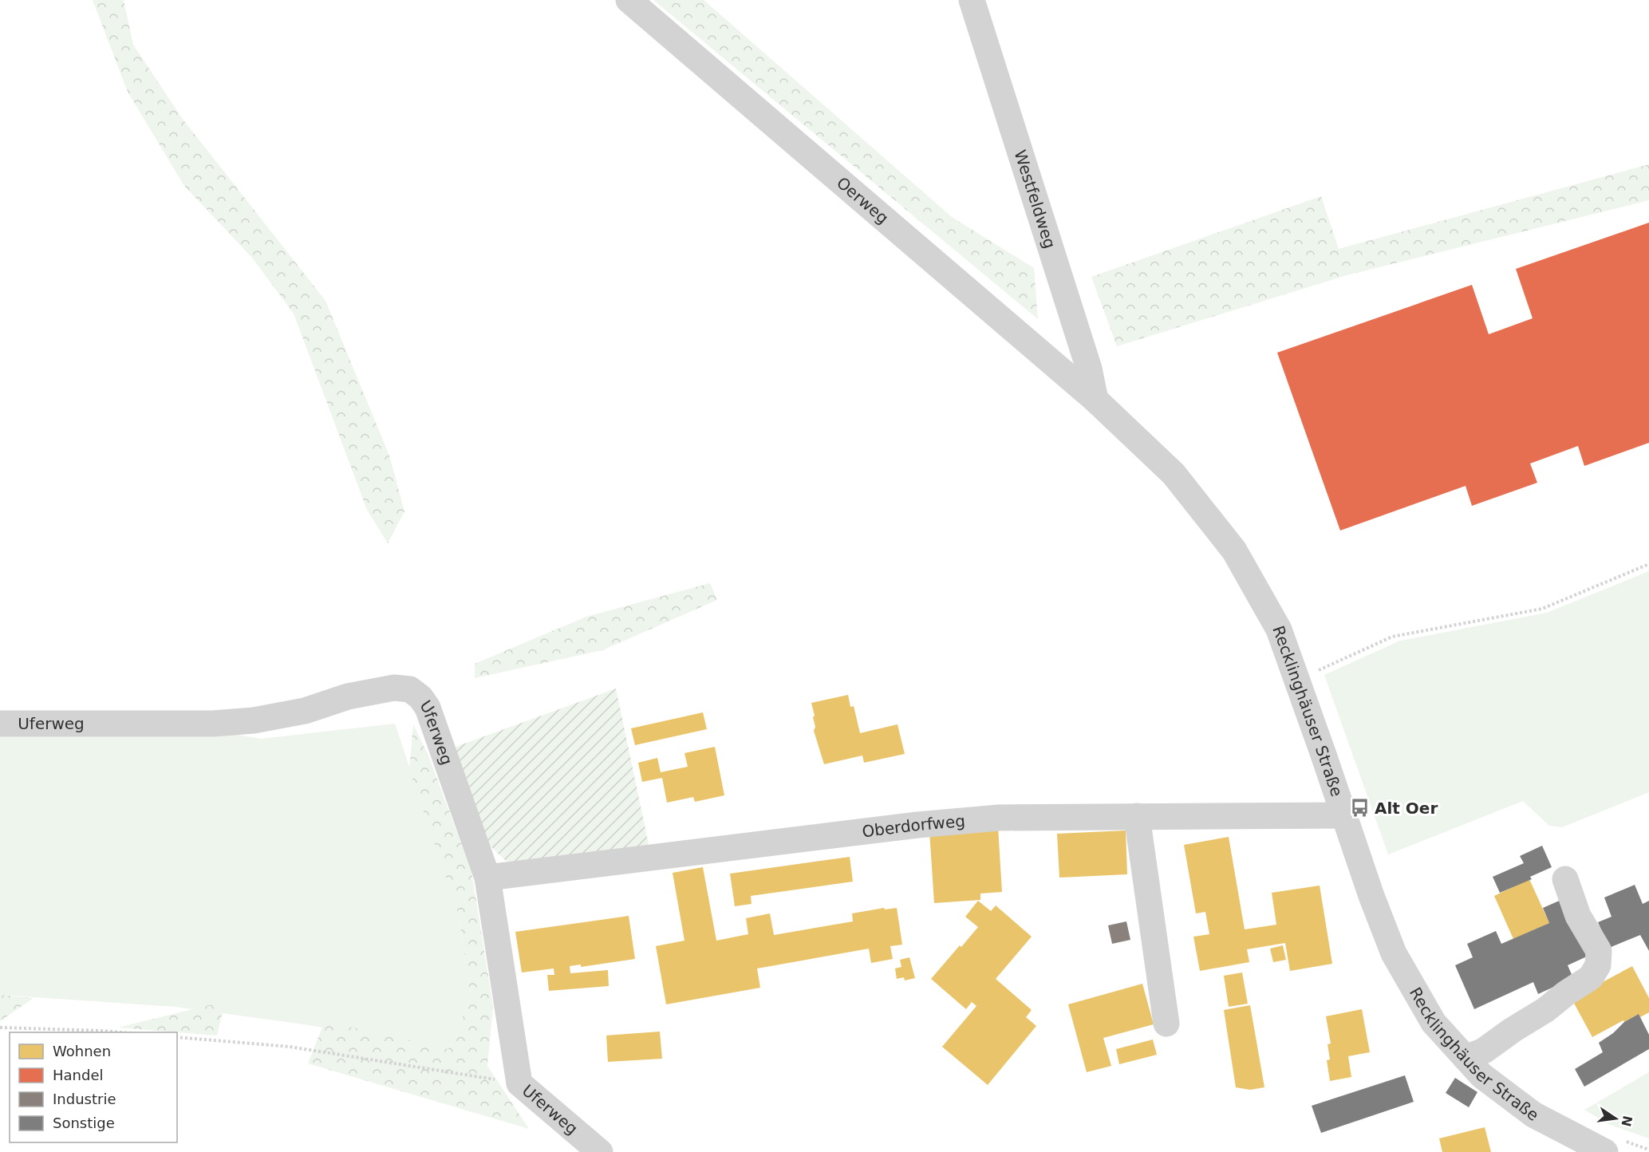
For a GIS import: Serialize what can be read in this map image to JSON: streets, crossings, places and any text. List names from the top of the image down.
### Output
{
  "streets": {
    "street": [
      "Oerweg",
      "Westfeldweg",
      "Recklinghäuser Straße",
      "Uferweg",
      "Oberdorfweg"
    ]
  },
  "crossings": [
    ["Oerweg", "Westfeldweg"],
    ["Oerweg", "Recklinghäuser Straße"],
    ["Westfeldweg", "Recklinghäuser Straße"],
    ["Recklinghäuser Straße", "Oberdorfweg"],
    ["Uferweg", "Oberdorfweg"]
  ],
  "places": {
    "bus stop": ["Alt Oer"]
  },
  "legend": [
    "Wohnen",
    "Handel",
    "Industrie",
    "Sonstige"
  ],
  "north": "right"
}
